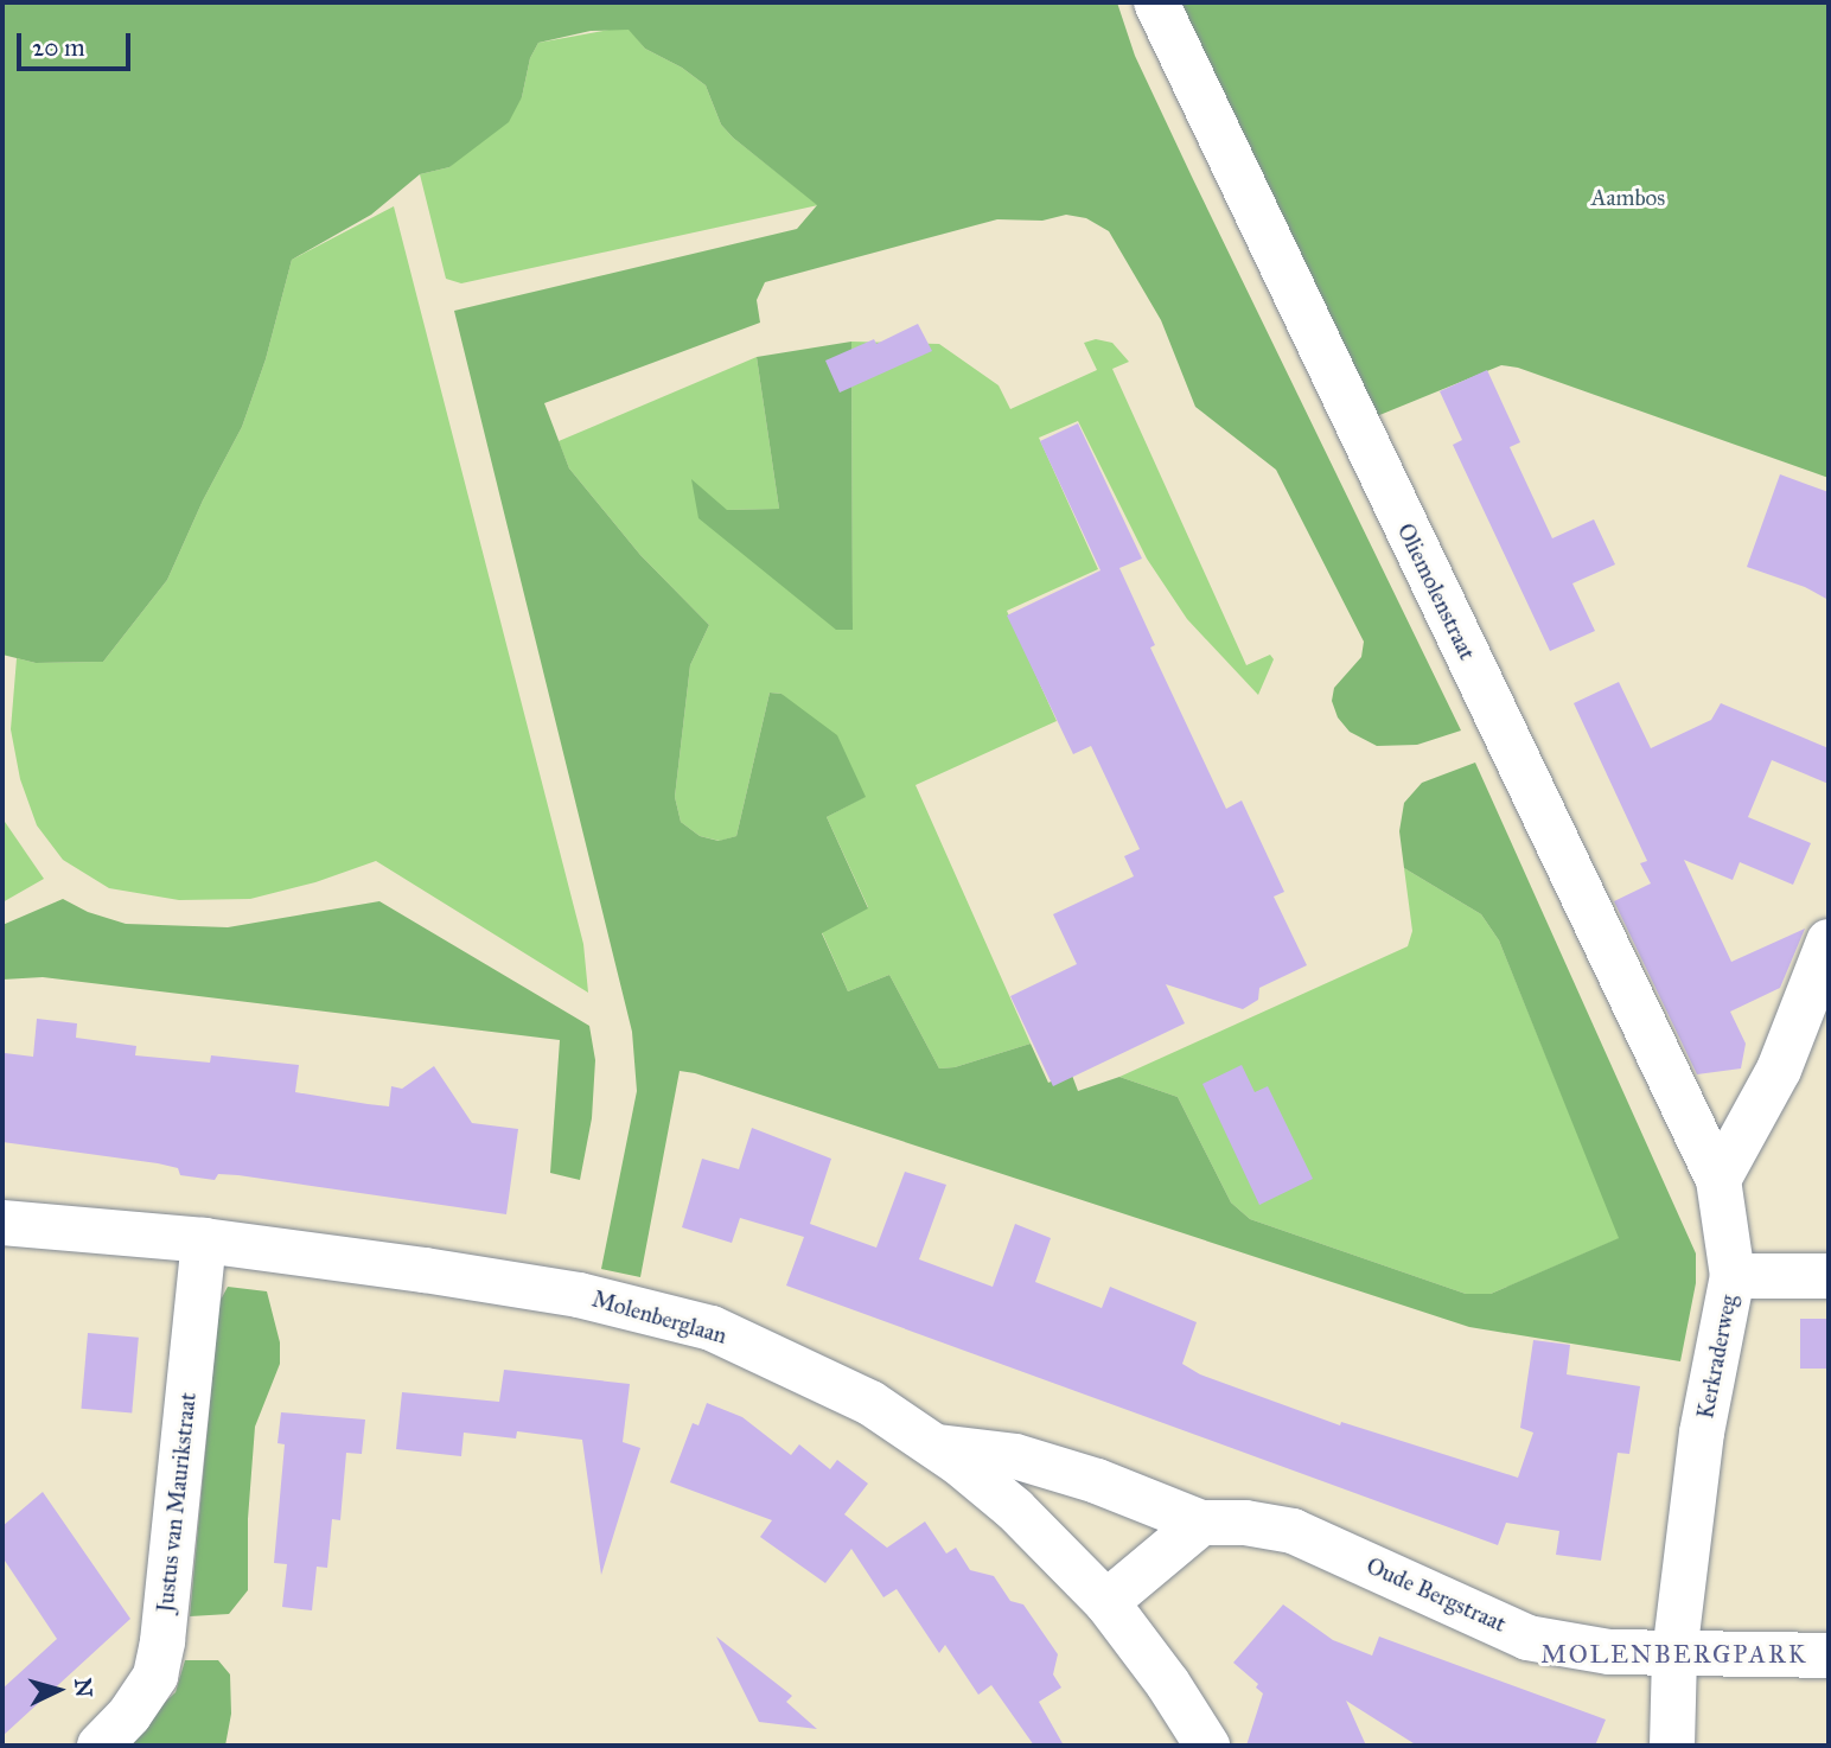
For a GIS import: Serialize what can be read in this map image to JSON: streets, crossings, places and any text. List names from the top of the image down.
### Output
{
  "streets": {
    "street": [
      "Oliemolenstraat",
      "Molenberglaan",
      "Kerkraderweg",
      "Justus van Maurikstraat",
      "Oude Bergstraat"
    ]
  },
  "crossings": [
    ["Oliemolenstraat", "Kerkraderweg"],
    ["Molenberglaan", "Justus van Maurikstraat"],
    ["Molenberglaan", "Oude Bergstraat"],
    ["Kerkraderweg", "Oude Bergstraat"]
  ],
  "districts": ["MOLENBERGPARK"],
  "parks": ["Aambos"],
  "scale_bar": "20 m",
  "north": "right"
}
